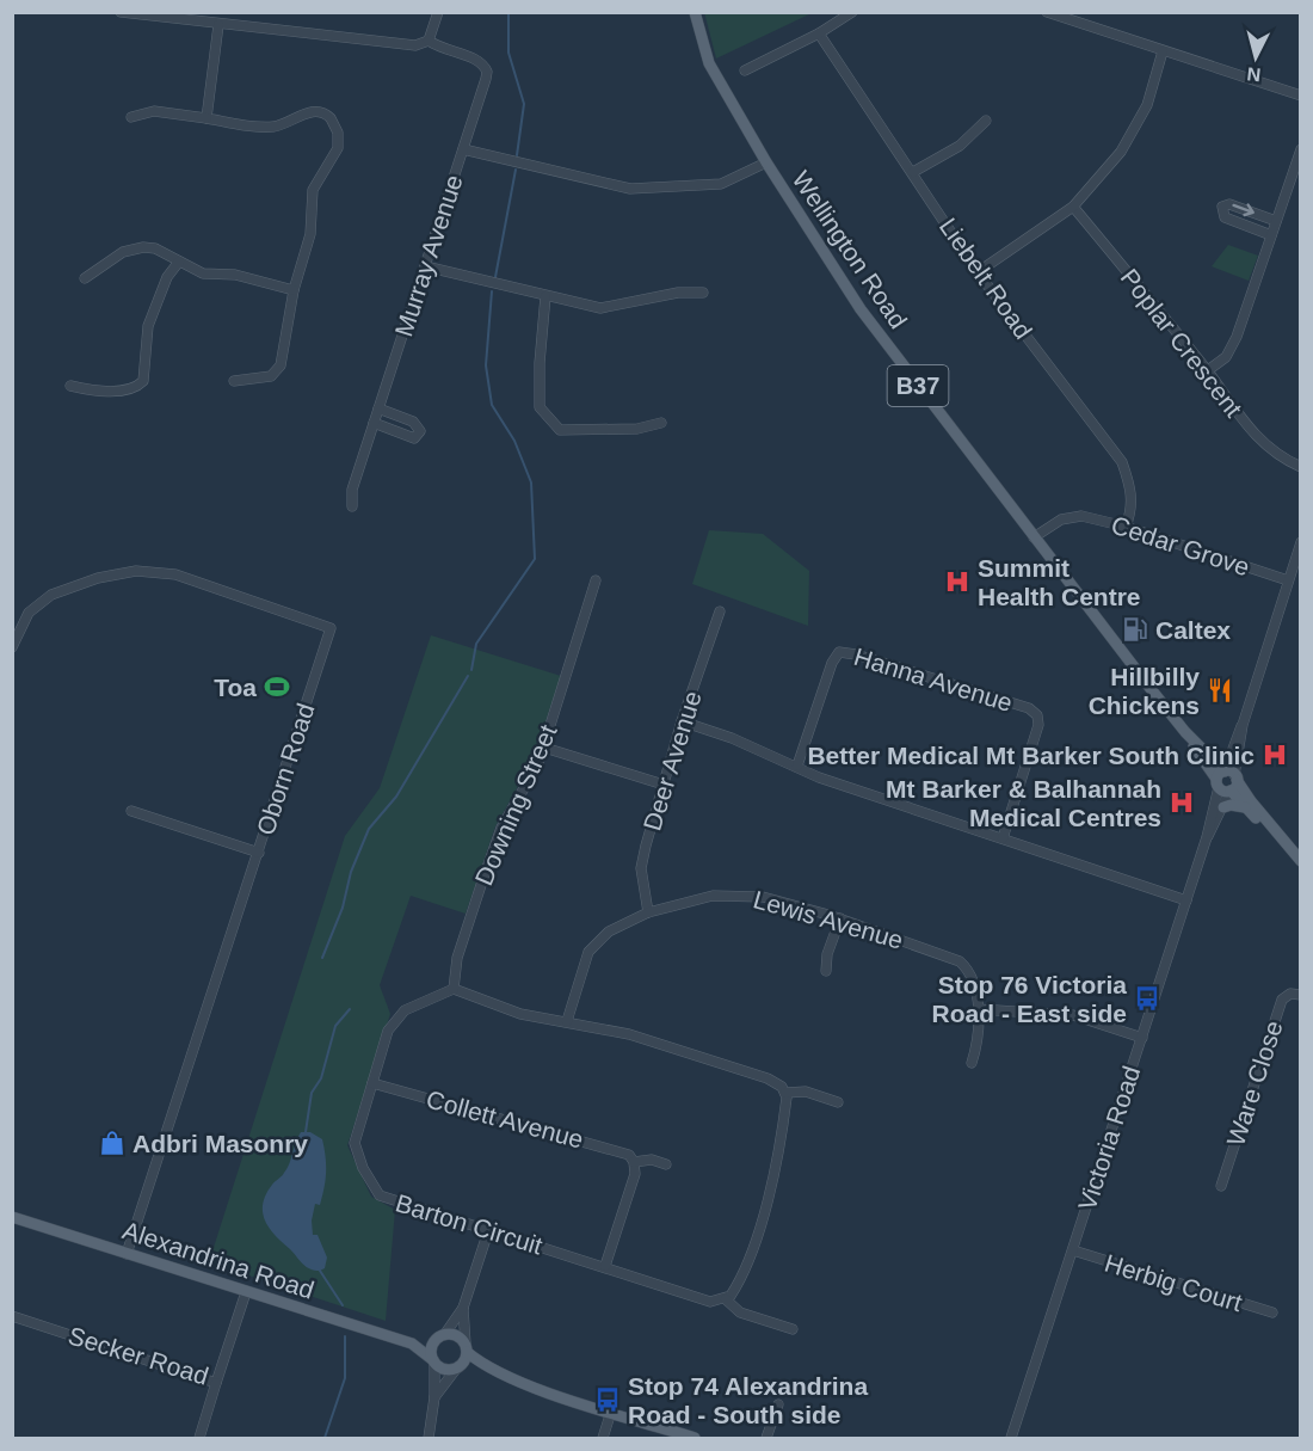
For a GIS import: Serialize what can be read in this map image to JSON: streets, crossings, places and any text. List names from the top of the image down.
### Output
{
  "streets": {
    "main road": ["Wellington Road", "B37", "Alexandrina Road"],
    "street": [
      "Murray Avenue",
      "Liebelt Road",
      "Poplar Crescent",
      "Cedar Grove",
      "Hanna Avenue",
      "Deer Avenue",
      "Oborn Road",
      "Downing Street",
      "Lewis Avenue",
      "Ware Close",
      "Collett Avenue",
      "Victoria Road",
      "Barton Circuit",
      "Herbig Court",
      "Secker Road"
    ]
  },
  "crossings": [
    ["Wellington Road", "Cedar Grove"],
    ["Wellington Road", "Victoria Road"],
    ["Liebelt Road", "Cedar Grove"],
    ["Cedar Grove", "Victoria Road"],
    ["Deer Avenue", "Lewis Avenue"],
    ["Oborn Road", "Alexandrina Road"],
    ["Downing Street", "Barton Circuit"],
    ["Collett Avenue", "Barton Circuit"],
    ["Victoria Road", "Herbig Court"],
    ["Alexandrina Road", "Secker Road"]
  ],
  "places": {
    "hospital": ["Summit Health Centre", "Better Medical Mt Barker South Clinic", "Mt Barker & Balhannah Medical Centres"],
    "fuel station": ["Caltex"],
    "sports": ["Toa"],
    "restaurant": ["Hillbilly Chickens"],
    "bus stop": ["Stop 76 Victoria Road - East side", "Stop 74 Alexandrina Road - South side"],
    "shop": ["Adbri Masonry"]
  },
  "north": "bottom"
}
